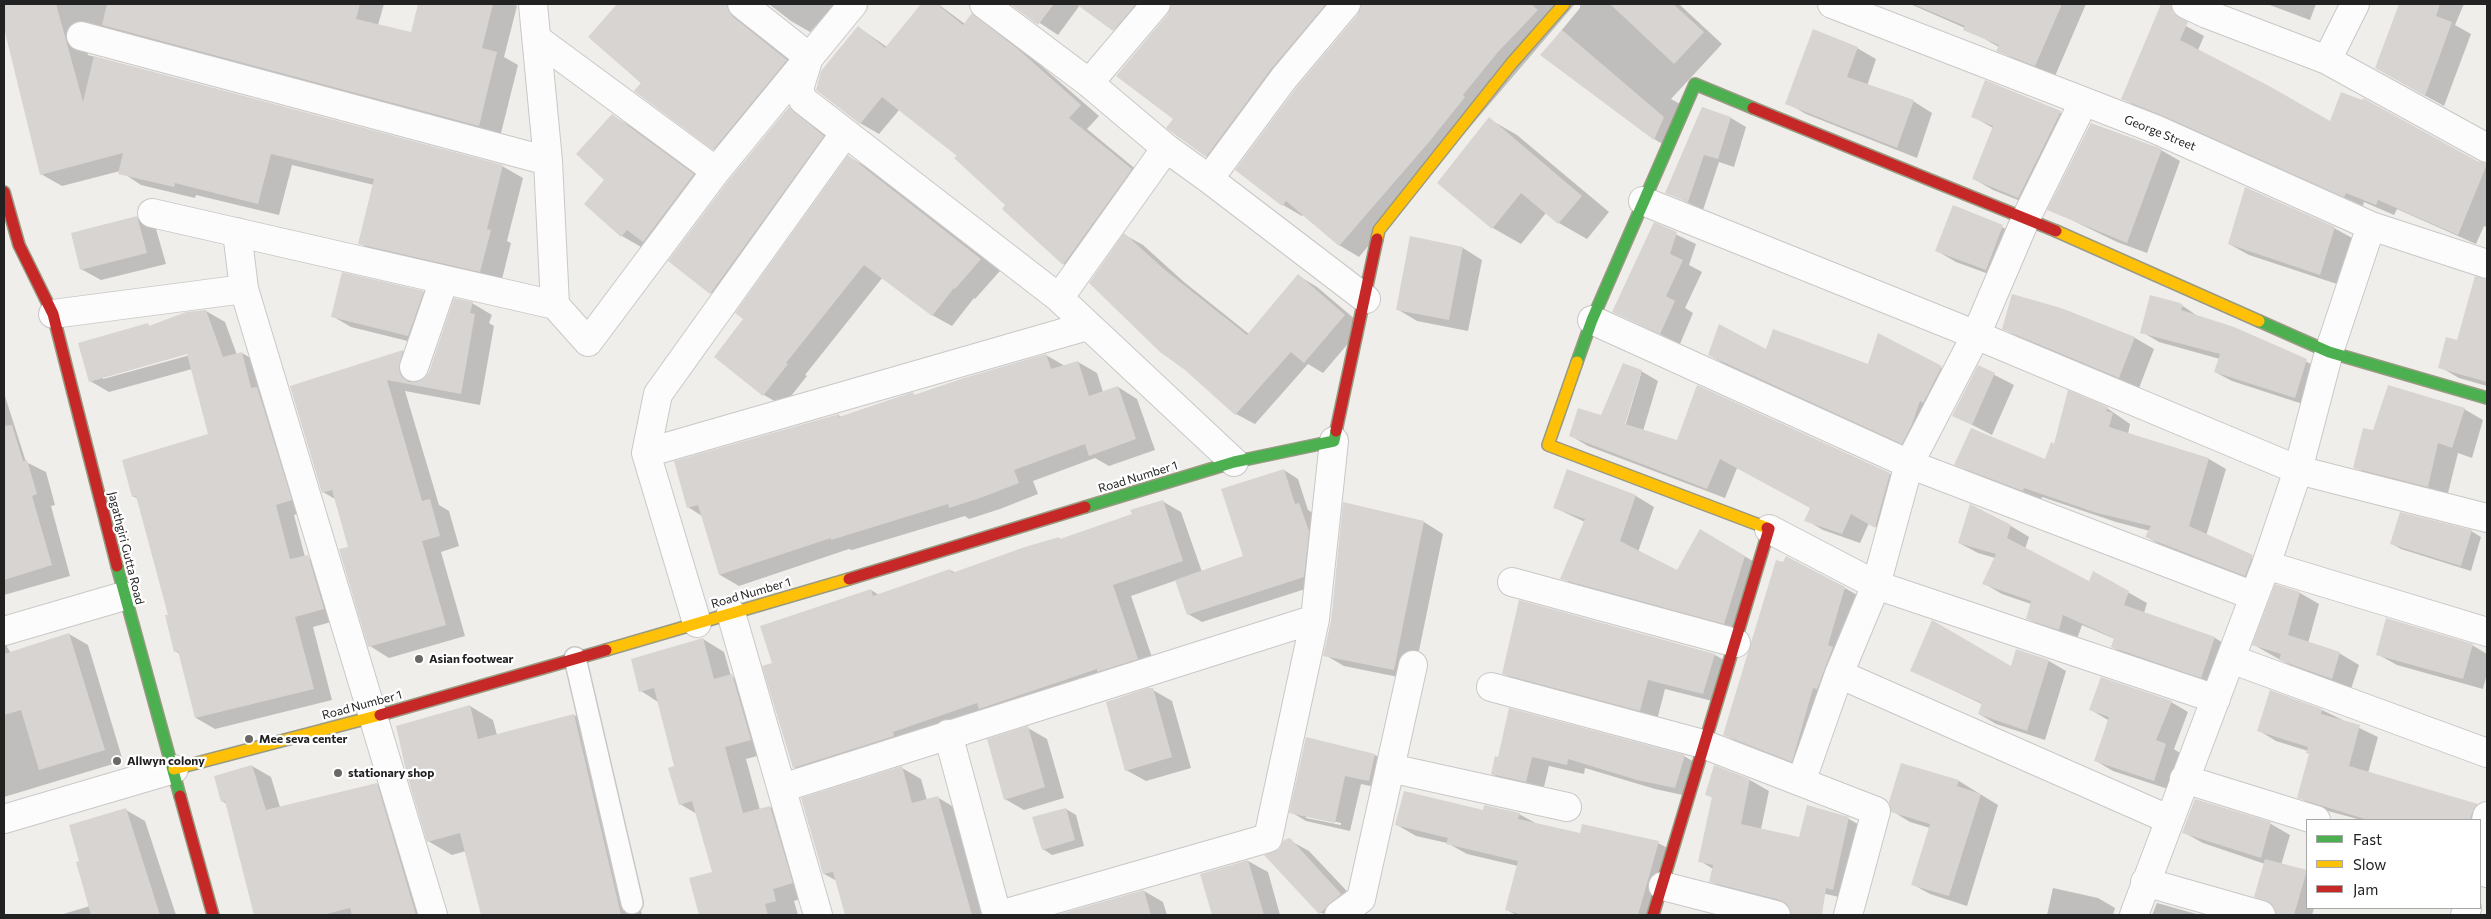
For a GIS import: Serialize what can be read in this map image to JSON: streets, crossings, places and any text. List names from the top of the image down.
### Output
{
  "streets": {
    "street": ["George Street", "Road Number 1", "Jagathgiri Gutta Road"]
  },
  "crossings": [
    ["Road Number 1", "Jagathgiri Gutta Road"]
  ],
  "places": [
    "Asian footwear",
    "Mee seva center",
    "Allwyn colony",
    "stationary shop"
  ],
  "legend": ["Fast", "Slow", "Jam"]
}
